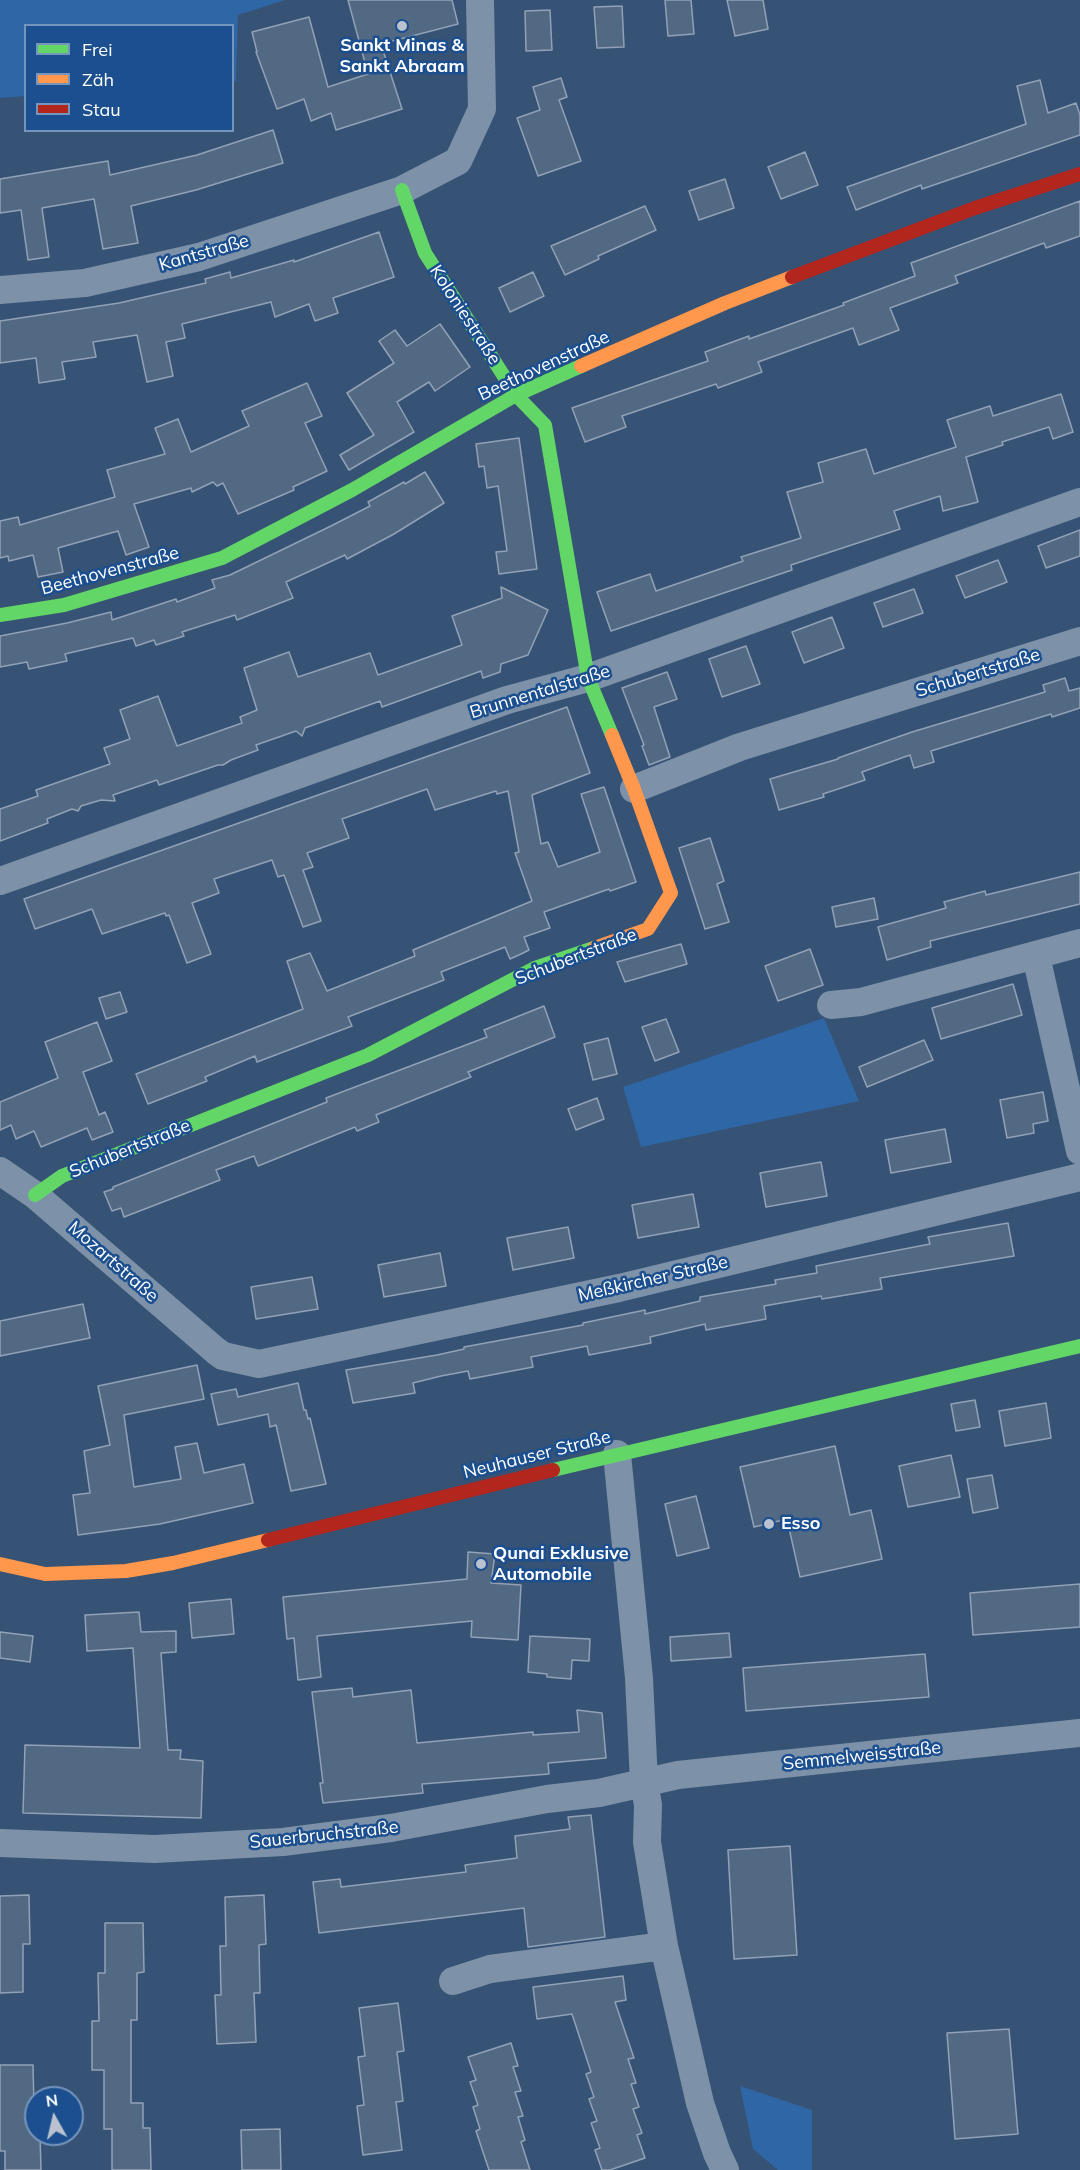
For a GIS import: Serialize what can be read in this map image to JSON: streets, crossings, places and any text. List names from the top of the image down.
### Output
{
  "streets": {
    "street": [
      "Kantstraße",
      "Koloniestraße",
      "Beethovenstraße",
      "Schubertstraße",
      "Brunnentalstraße",
      "Mozartstraße",
      "Meßkircher Straße",
      "Neuhauser Straße",
      "Semmelweisstraße",
      "Sauerbruchstraße"
    ]
  },
  "crossings": [
    ["Kantstraße", "Koloniestraße"],
    ["Koloniestraße", "Beethovenstraße"],
    ["Koloniestraße", "Schubertstraße"],
    ["Koloniestraße", "Brunnentalstraße"],
    ["Schubertstraße", "Mozartstraße"],
    ["Mozartstraße", "Meßkircher Straße"],
    ["Semmelweisstraße", "Sauerbruchstraße"]
  ],
  "places": ["Sankt Minas & Sankt Abraam", "Esso", "Qunai Exklusive Automobile"],
  "legend": ["Frei", "Zäh", "Stau"],
  "north": "top"
}
